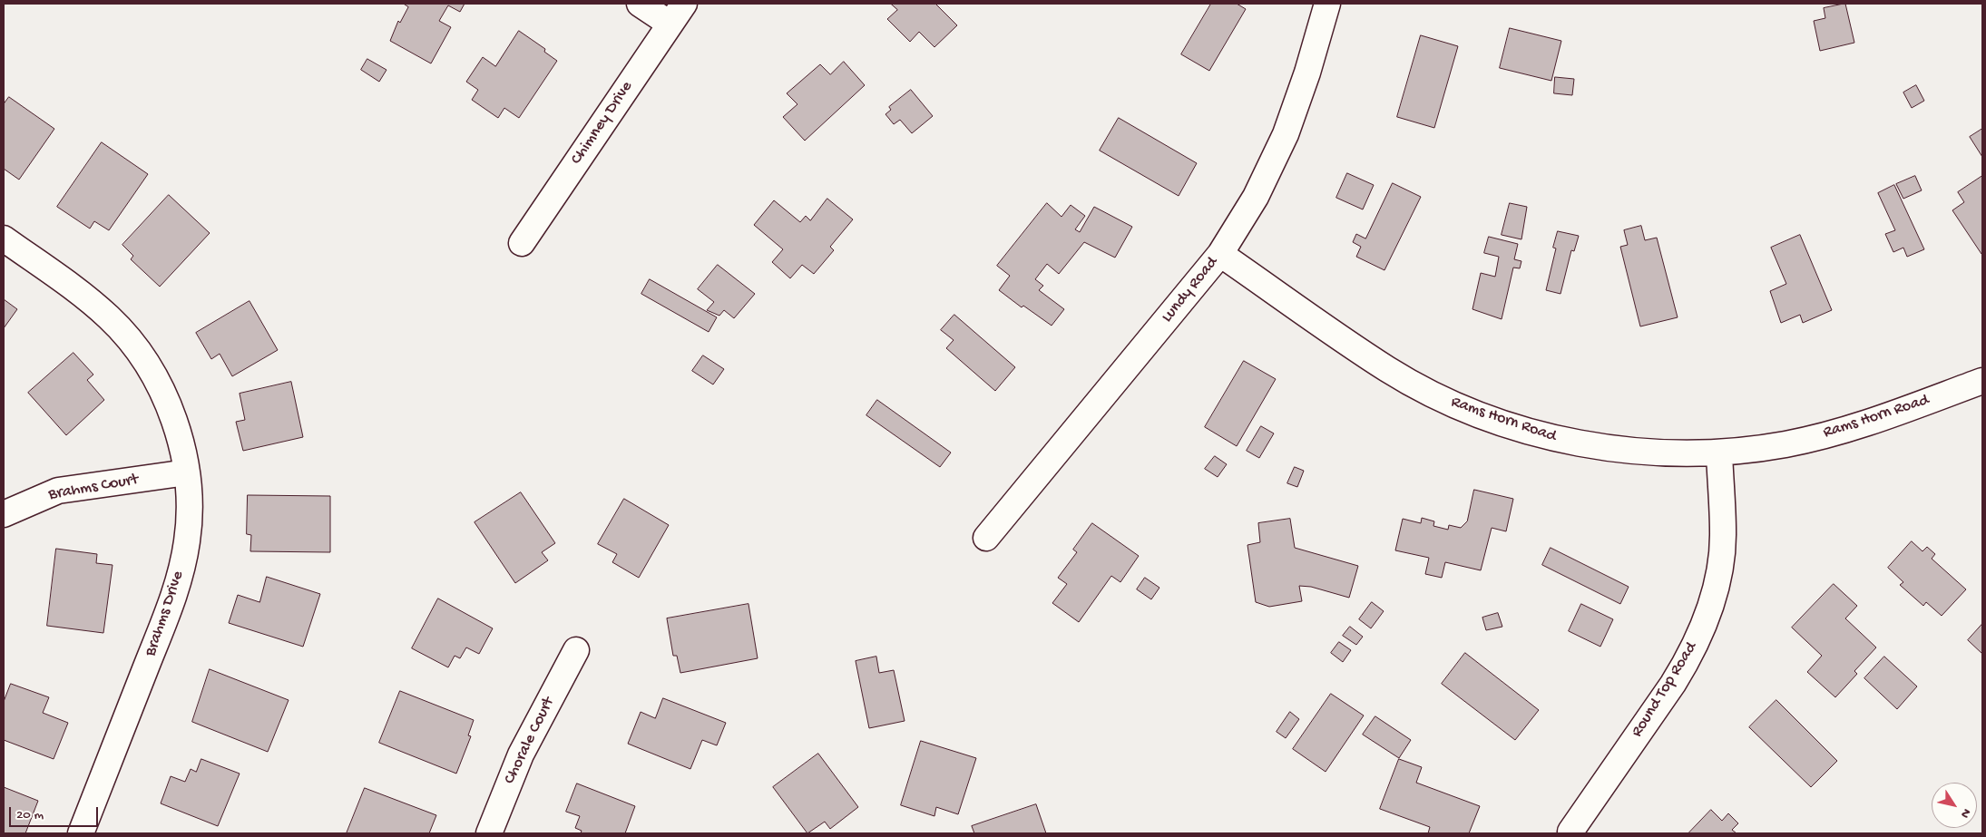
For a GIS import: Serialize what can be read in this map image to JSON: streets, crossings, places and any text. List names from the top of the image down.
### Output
{
  "streets": {
    "street": [
      "Chimney Drive",
      "Lundy Road",
      "Rams Horn Road",
      "Brahms Court",
      "Brahms Drive",
      "Round Top Road",
      "Chorale Court"
    ]
  },
  "crossings": [
    ["Lundy Road", "Rams Horn Road"],
    ["Rams Horn Road", "Round Top Road"],
    ["Brahms Court", "Brahms Drive"]
  ],
  "scale_bar": "20 m",
  "north": "bottom right"
}
